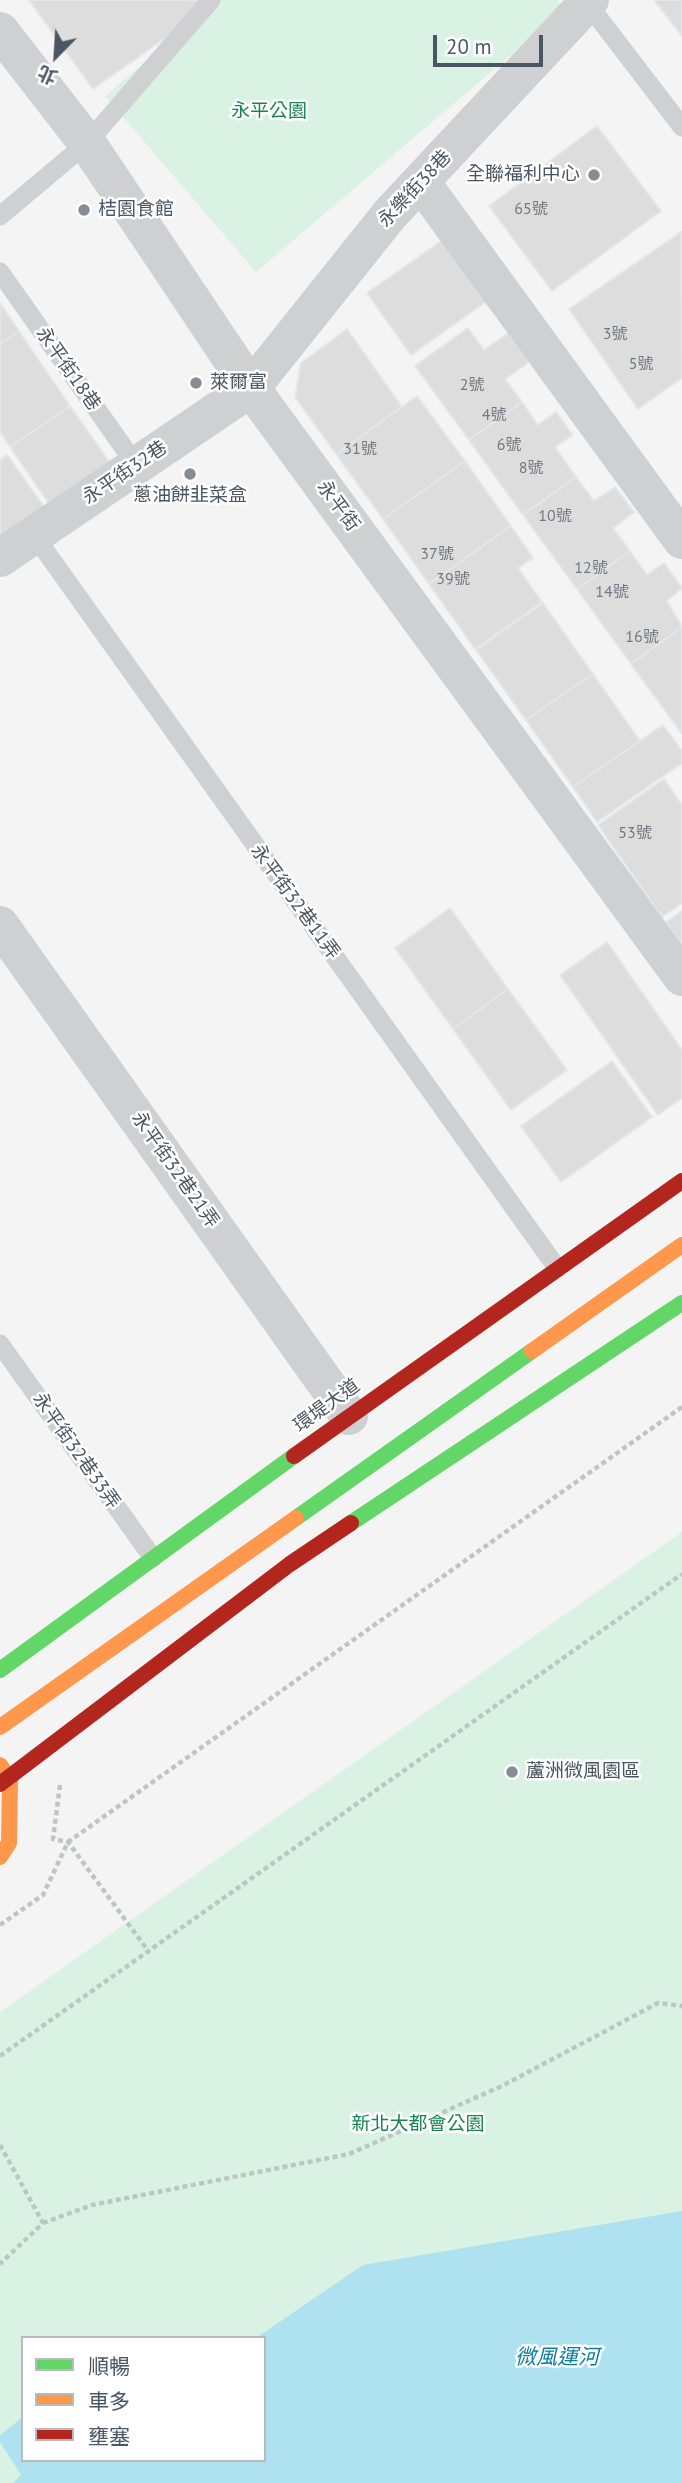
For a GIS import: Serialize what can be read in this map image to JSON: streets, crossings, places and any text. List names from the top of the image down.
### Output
{
  "streets": {
    "street": [
      "永樂街38巷",
      "永平街32巷",
      "永平街",
      "永平街32巷21弄",
      "環堤大道"
    ],
    "lane": ["永平街18巷", "永平街32巷11弄", "永平街32巷33弄"]
  },
  "crossings": [
    ["永樂街38巷", "永平街32巷"],
    ["永樂街38巷", "永平街"],
    ["永平街18巷", "永平街32巷"],
    ["永平街32巷", "永平街"],
    ["永平街32巷", "永平街32巷11弄"],
    ["永平街32巷11弄", "環堤大道"],
    ["永平街32巷21弄", "環堤大道"],
    ["環堤大道", "永平街32巷33弄"]
  ],
  "water": ["微風運河"],
  "parks": ["永平公園", "新北大都會公園"],
  "places": [
    "全聯福利中心",
    "桔園食館",
    "萊爾富",
    "蔥油餅韭菜盒",
    "蘆洲微風園區"
  ],
  "house_numbers": [
    "65號",
    "3號",
    "5號",
    "2號",
    "4號",
    "6號",
    "31號",
    "8號",
    "10號",
    "37號",
    "12號",
    "39號",
    "14號",
    "16號",
    "53號"
  ],
  "legend": ["順暢", "車多", "壅塞"],
  "scale_bar": "20 m",
  "north": "bottom left"
}
